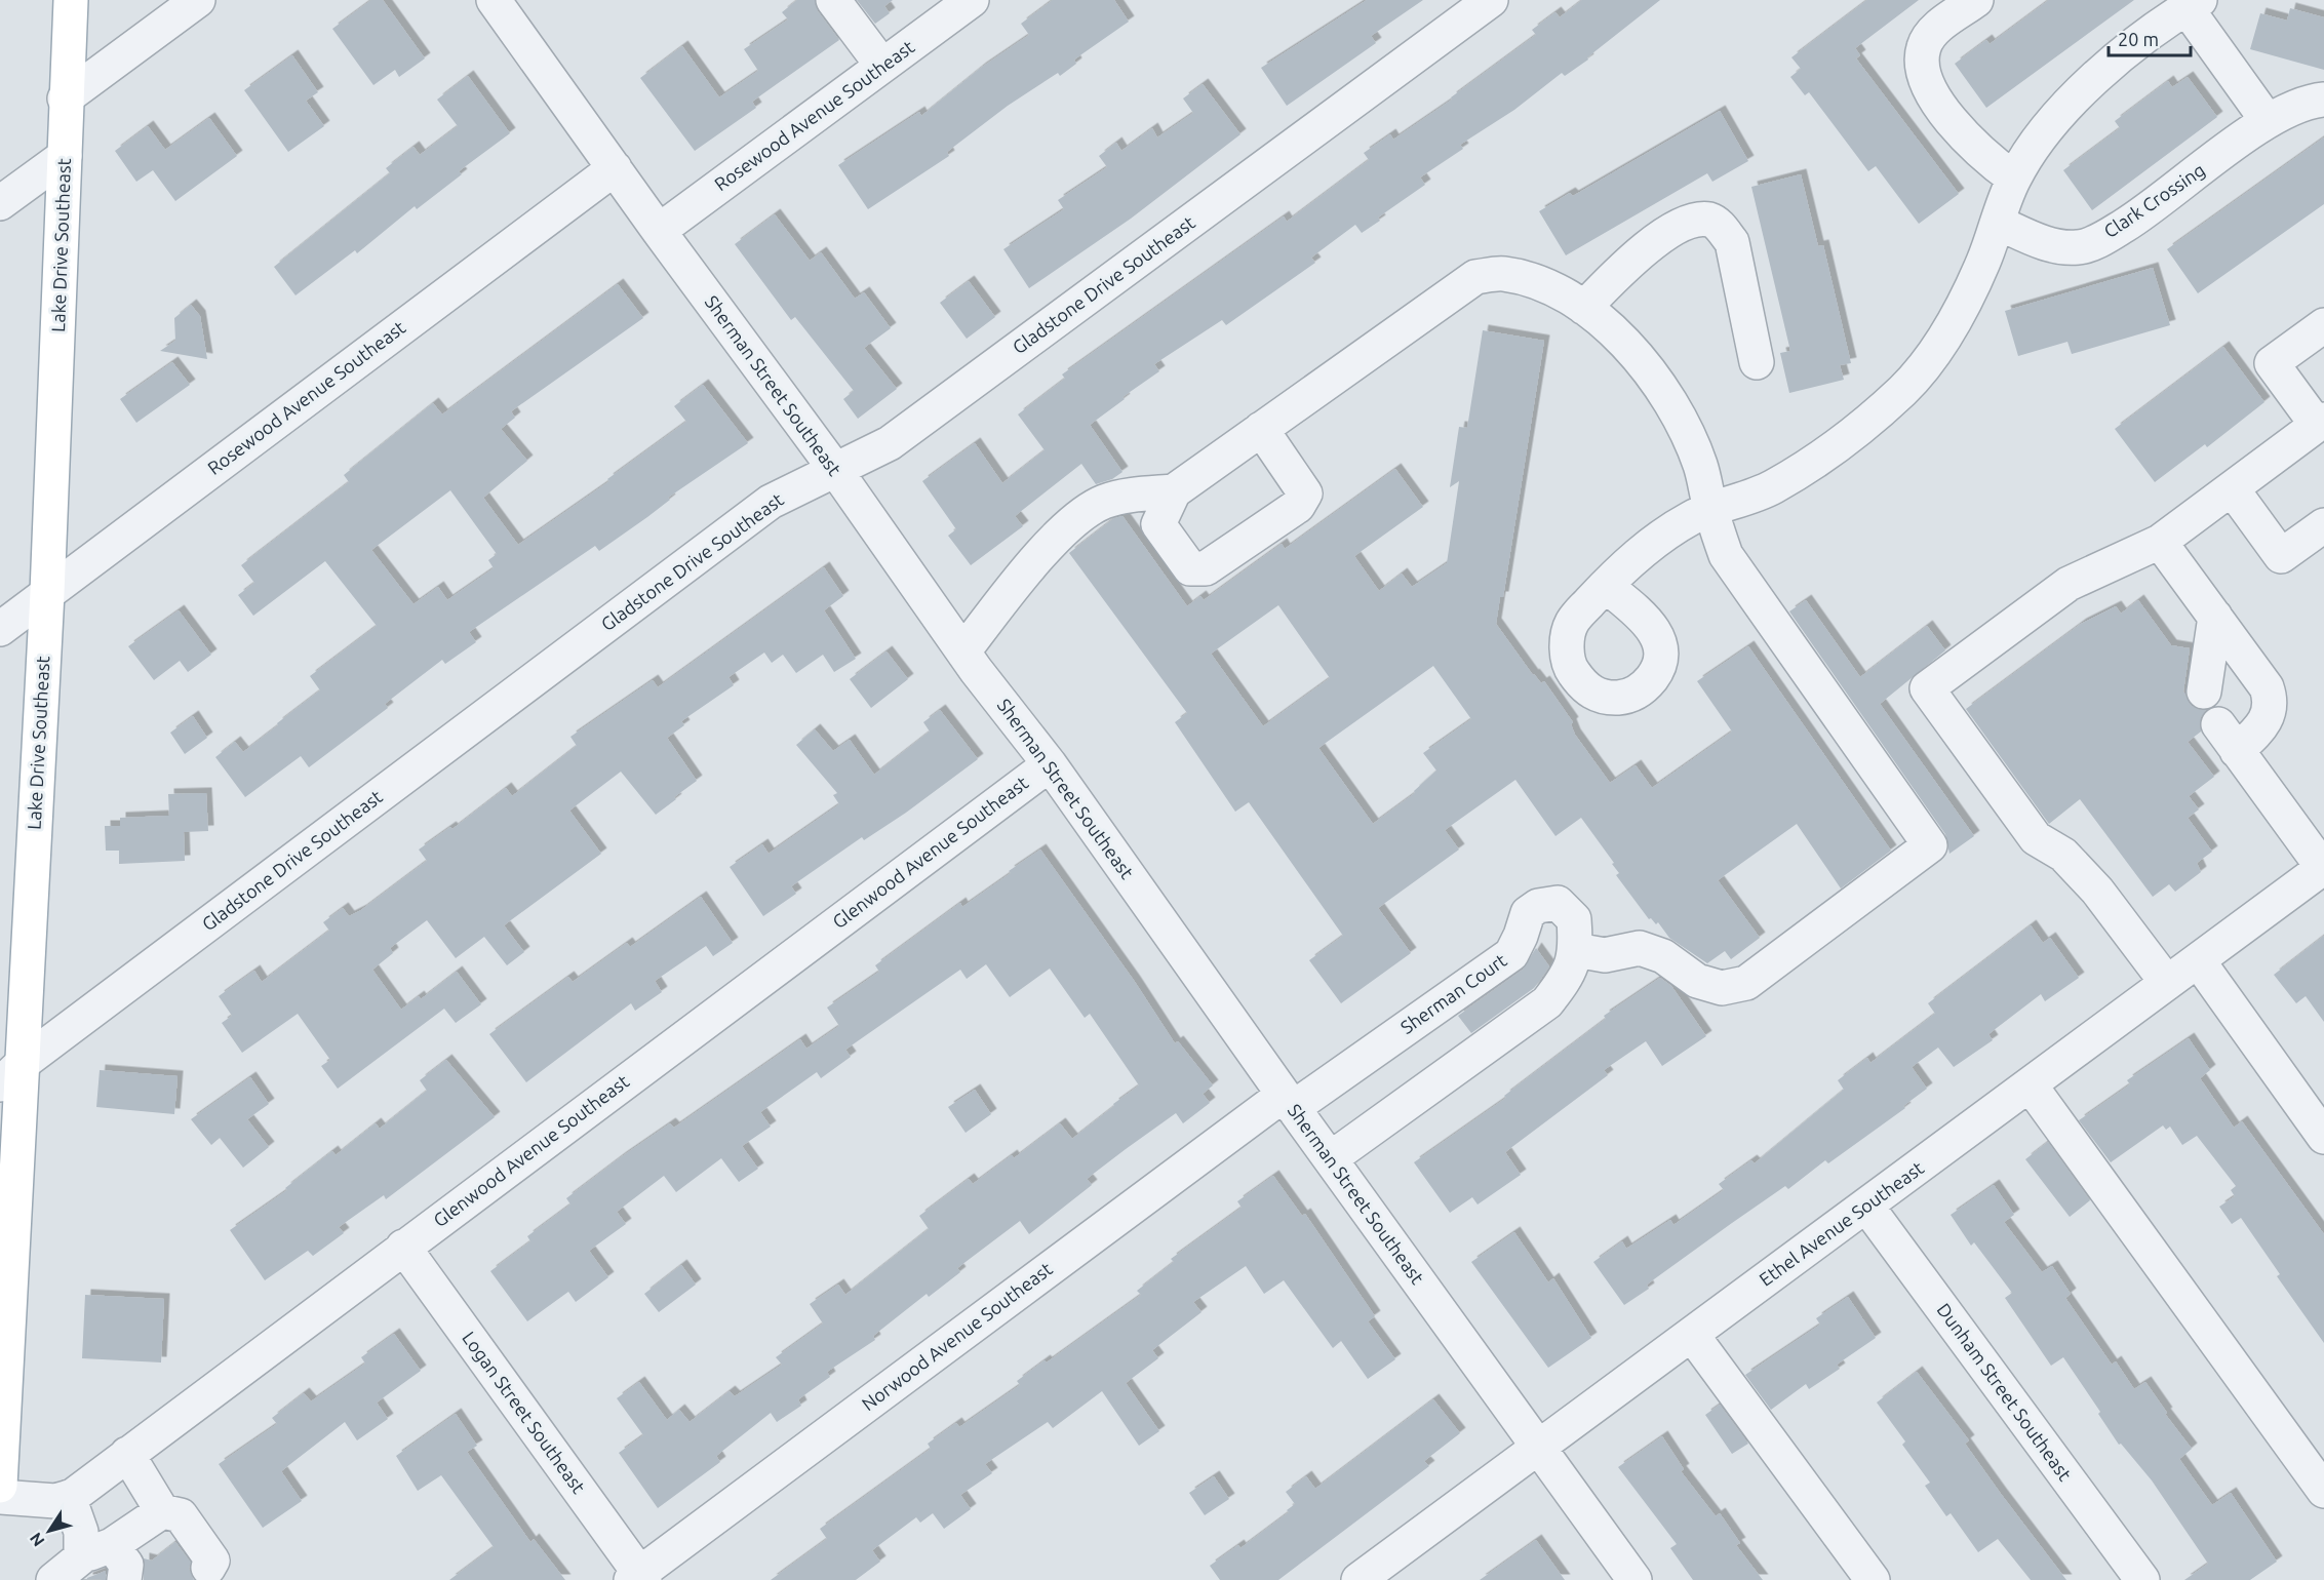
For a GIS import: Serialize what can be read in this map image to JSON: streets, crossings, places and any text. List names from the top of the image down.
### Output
{
  "streets": {
    "main road": ["Lake Drive Southeast"],
    "street": [
      "Rosewood Avenue Southeast",
      "Clark Crossing",
      "Gladstone Drive Southeast",
      "Sherman Street Southeast",
      "Glenwood Avenue Southeast",
      "Sherman Court",
      "Ethel Avenue Southeast",
      "Norwood Avenue Southeast",
      "Dunham Street Southeast",
      "Logan Street Southeast"
    ]
  },
  "crossings": [
    ["Rosewood Avenue Southeast", "Lake Drive Southeast"],
    ["Rosewood Avenue Southeast", "Sherman Street Southeast"],
    ["Lake Drive Southeast", "Gladstone Drive Southeast"],
    ["Gladstone Drive Southeast", "Sherman Street Southeast"],
    ["Sherman Street Southeast", "Glenwood Avenue Southeast"],
    ["Sherman Street Southeast", "Sherman Court"],
    ["Sherman Street Southeast", "Ethel Avenue Southeast"],
    ["Sherman Street Southeast", "Norwood Avenue Southeast"],
    ["Glenwood Avenue Southeast", "Logan Street Southeast"],
    ["Sherman Court", "Norwood Avenue Southeast"],
    ["Ethel Avenue Southeast", "Dunham Street Southeast"],
    ["Norwood Avenue Southeast", "Logan Street Southeast"]
  ],
  "scale_bar": "20 m",
  "north": "bottom left"
}
